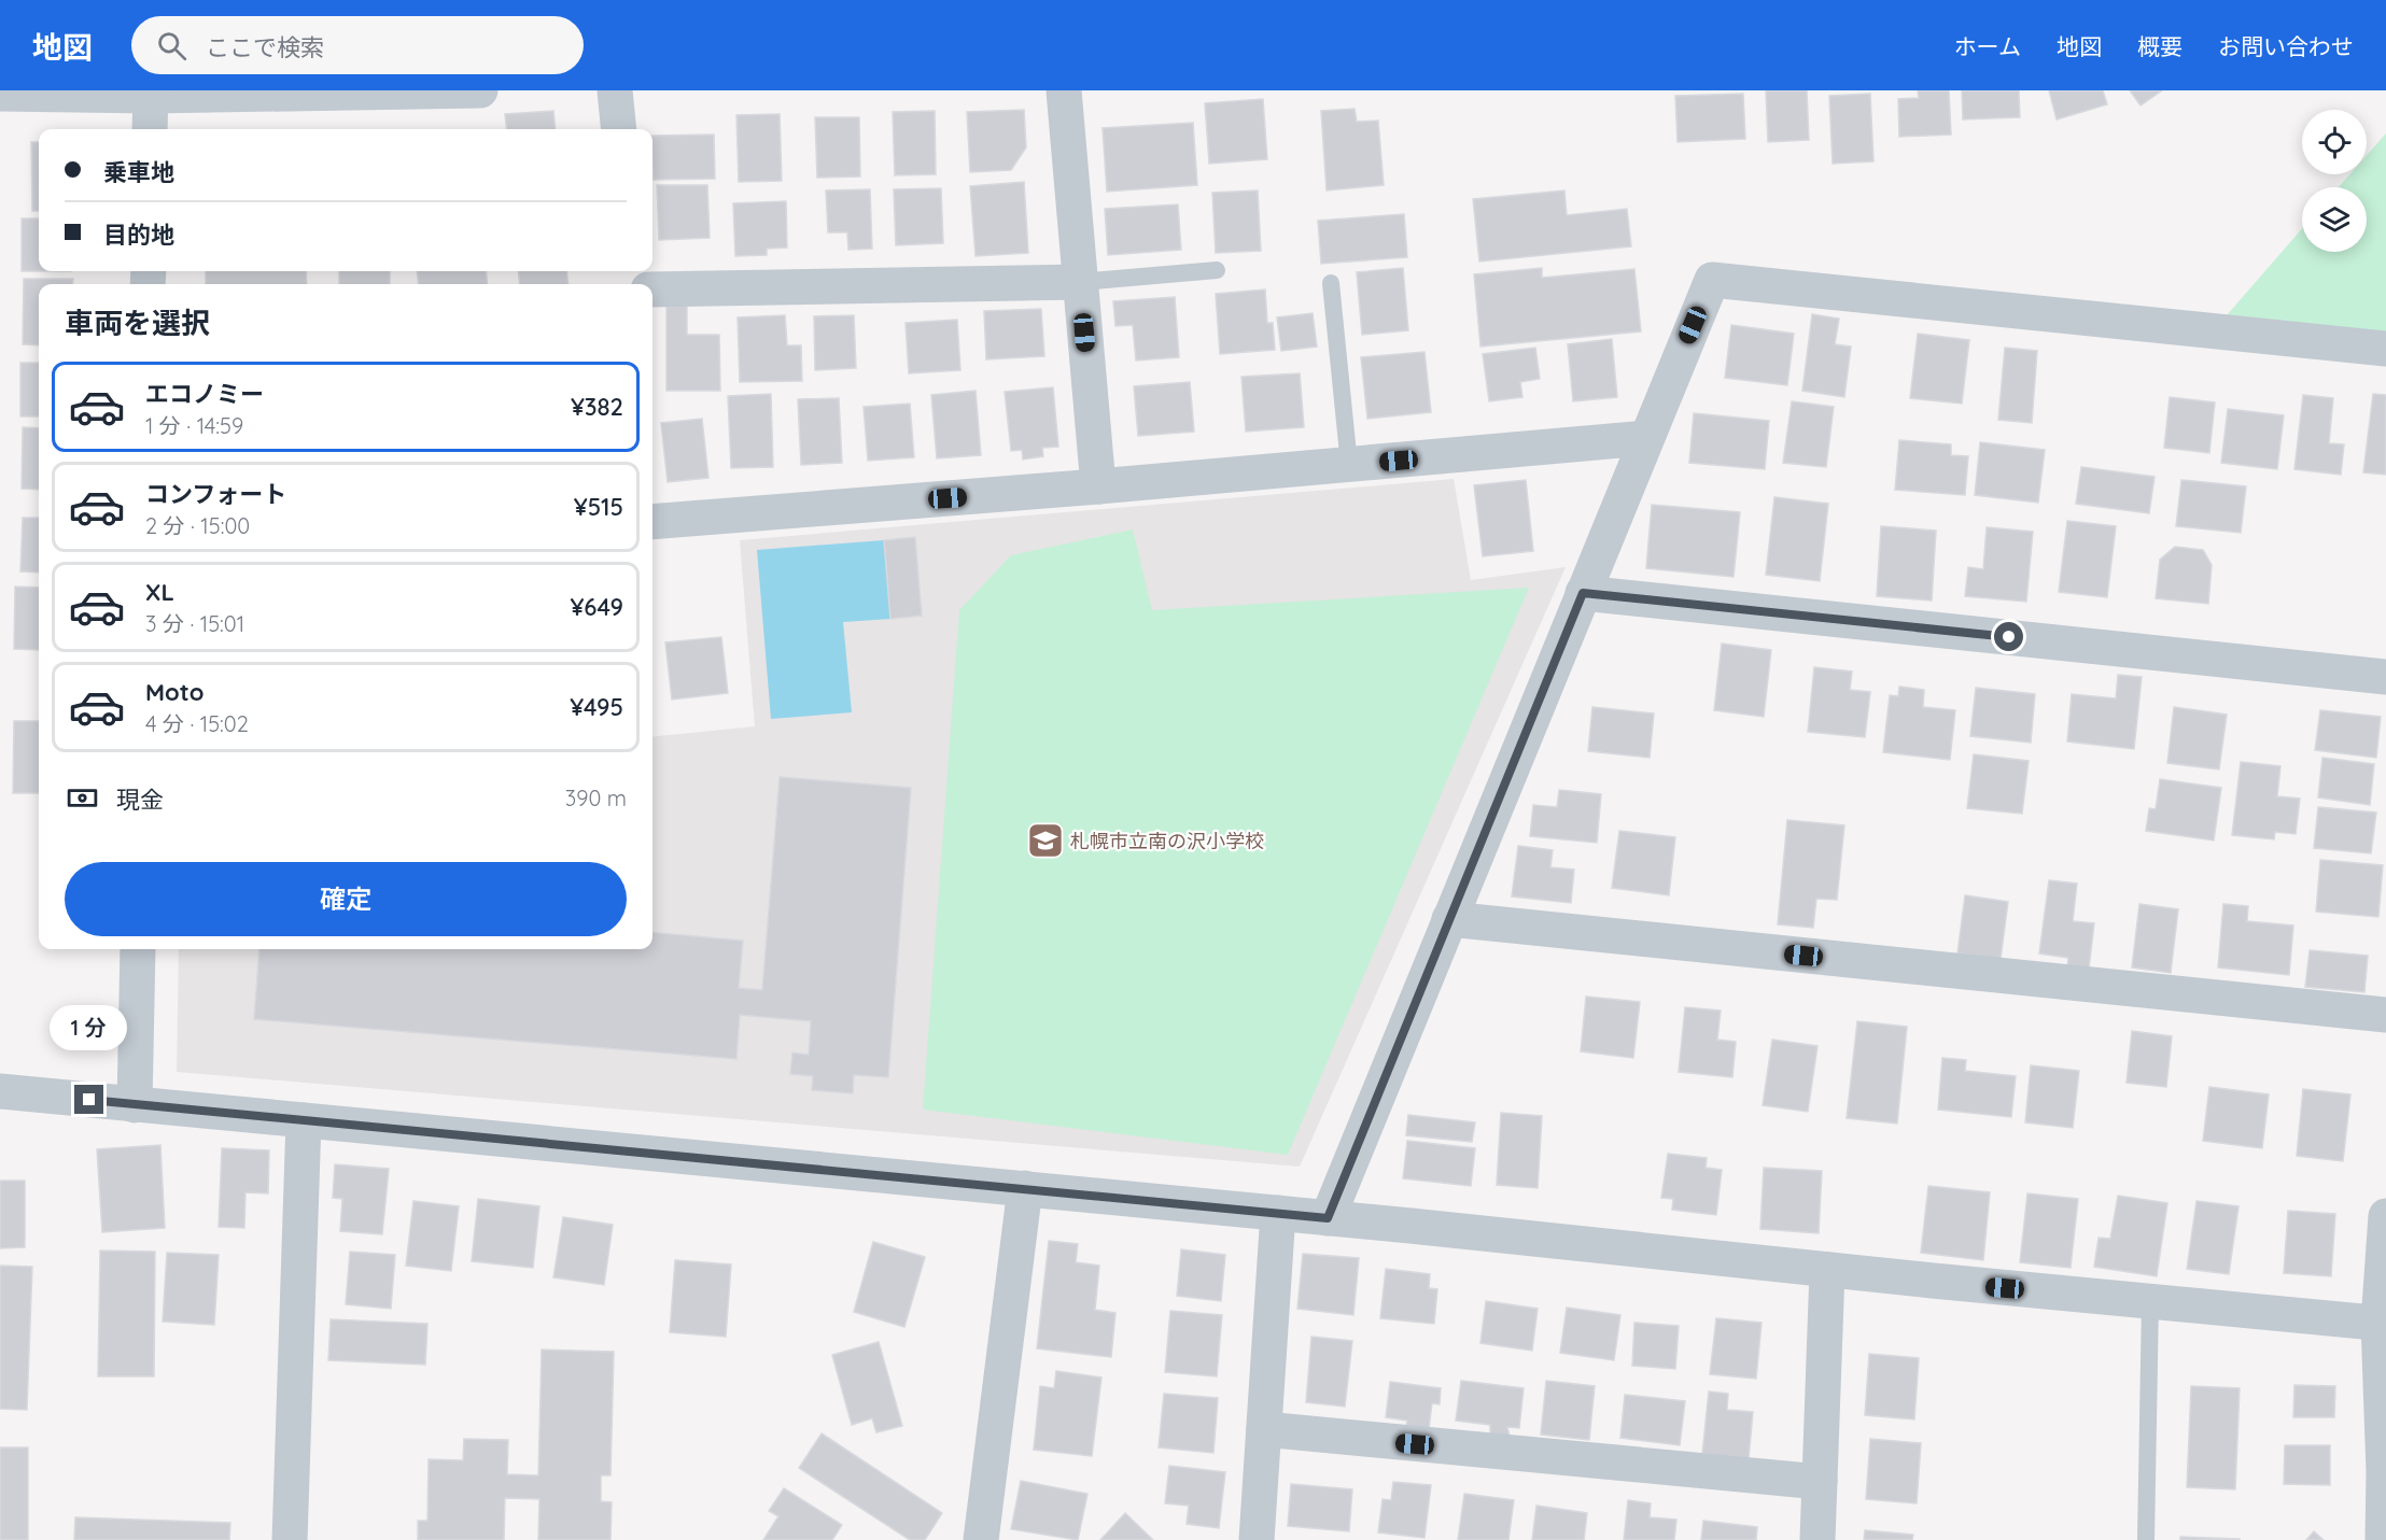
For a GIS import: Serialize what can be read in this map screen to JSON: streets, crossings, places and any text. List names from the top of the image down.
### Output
{
  "places": {
    "school or university": ["札幌市立南の沢小学校"]
  },
  "page": {
    "header": "地図",
    "search": "ここで検索",
    "nav": [
      "ホーム",
      "地図",
      "概要",
      "お問い合わせ"
    ],
    "banner": ["乗車地", "目的地"],
    "heading": "車両を選択",
    "list": [
      {
        "name": "エコノミー",
        "note": "1 分 · 14:59",
        "value": "¥382"
      },
      {
        "name": "コンフォート",
        "note": "2 分 · 15:00",
        "value": "¥515"
      },
      {
        "name": "XL",
        "note": "3 分 · 15:01",
        "value": "¥649"
      },
      {
        "name": "Moto",
        "note": "4 分 · 15:02",
        "value": "¥495"
      }
    ],
    "pay": ["現金", "390 m"],
    "buttons": "確定",
    "bubble": "1 分"
  }
}
